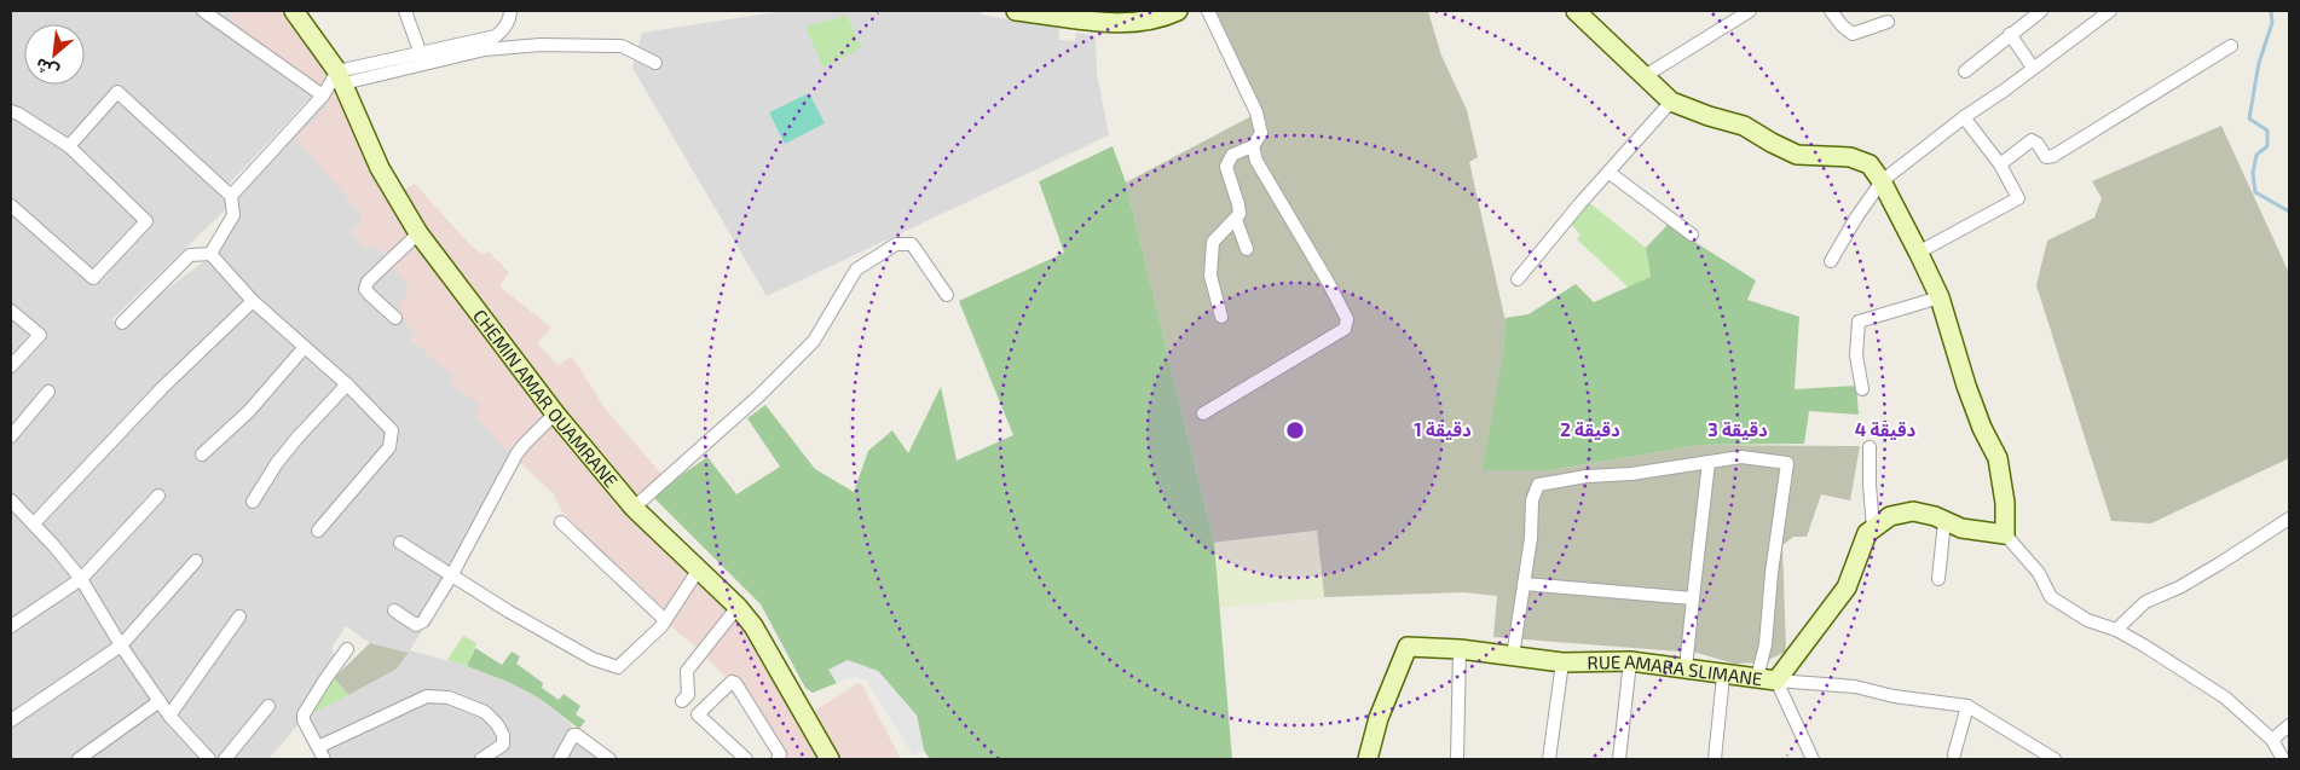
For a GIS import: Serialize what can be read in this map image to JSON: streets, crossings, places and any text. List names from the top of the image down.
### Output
{
  "streets": {
    "street": ["CHEMIN AMAR OUAMRANE", "RUE AMARA SLIMANE"]
  },
  "north": "bottom left",
  "rings": [
    "1 دقيقة",
    "2 دقيقة",
    "3 دقيقة",
    "4 دقيقة"
  ]
}
